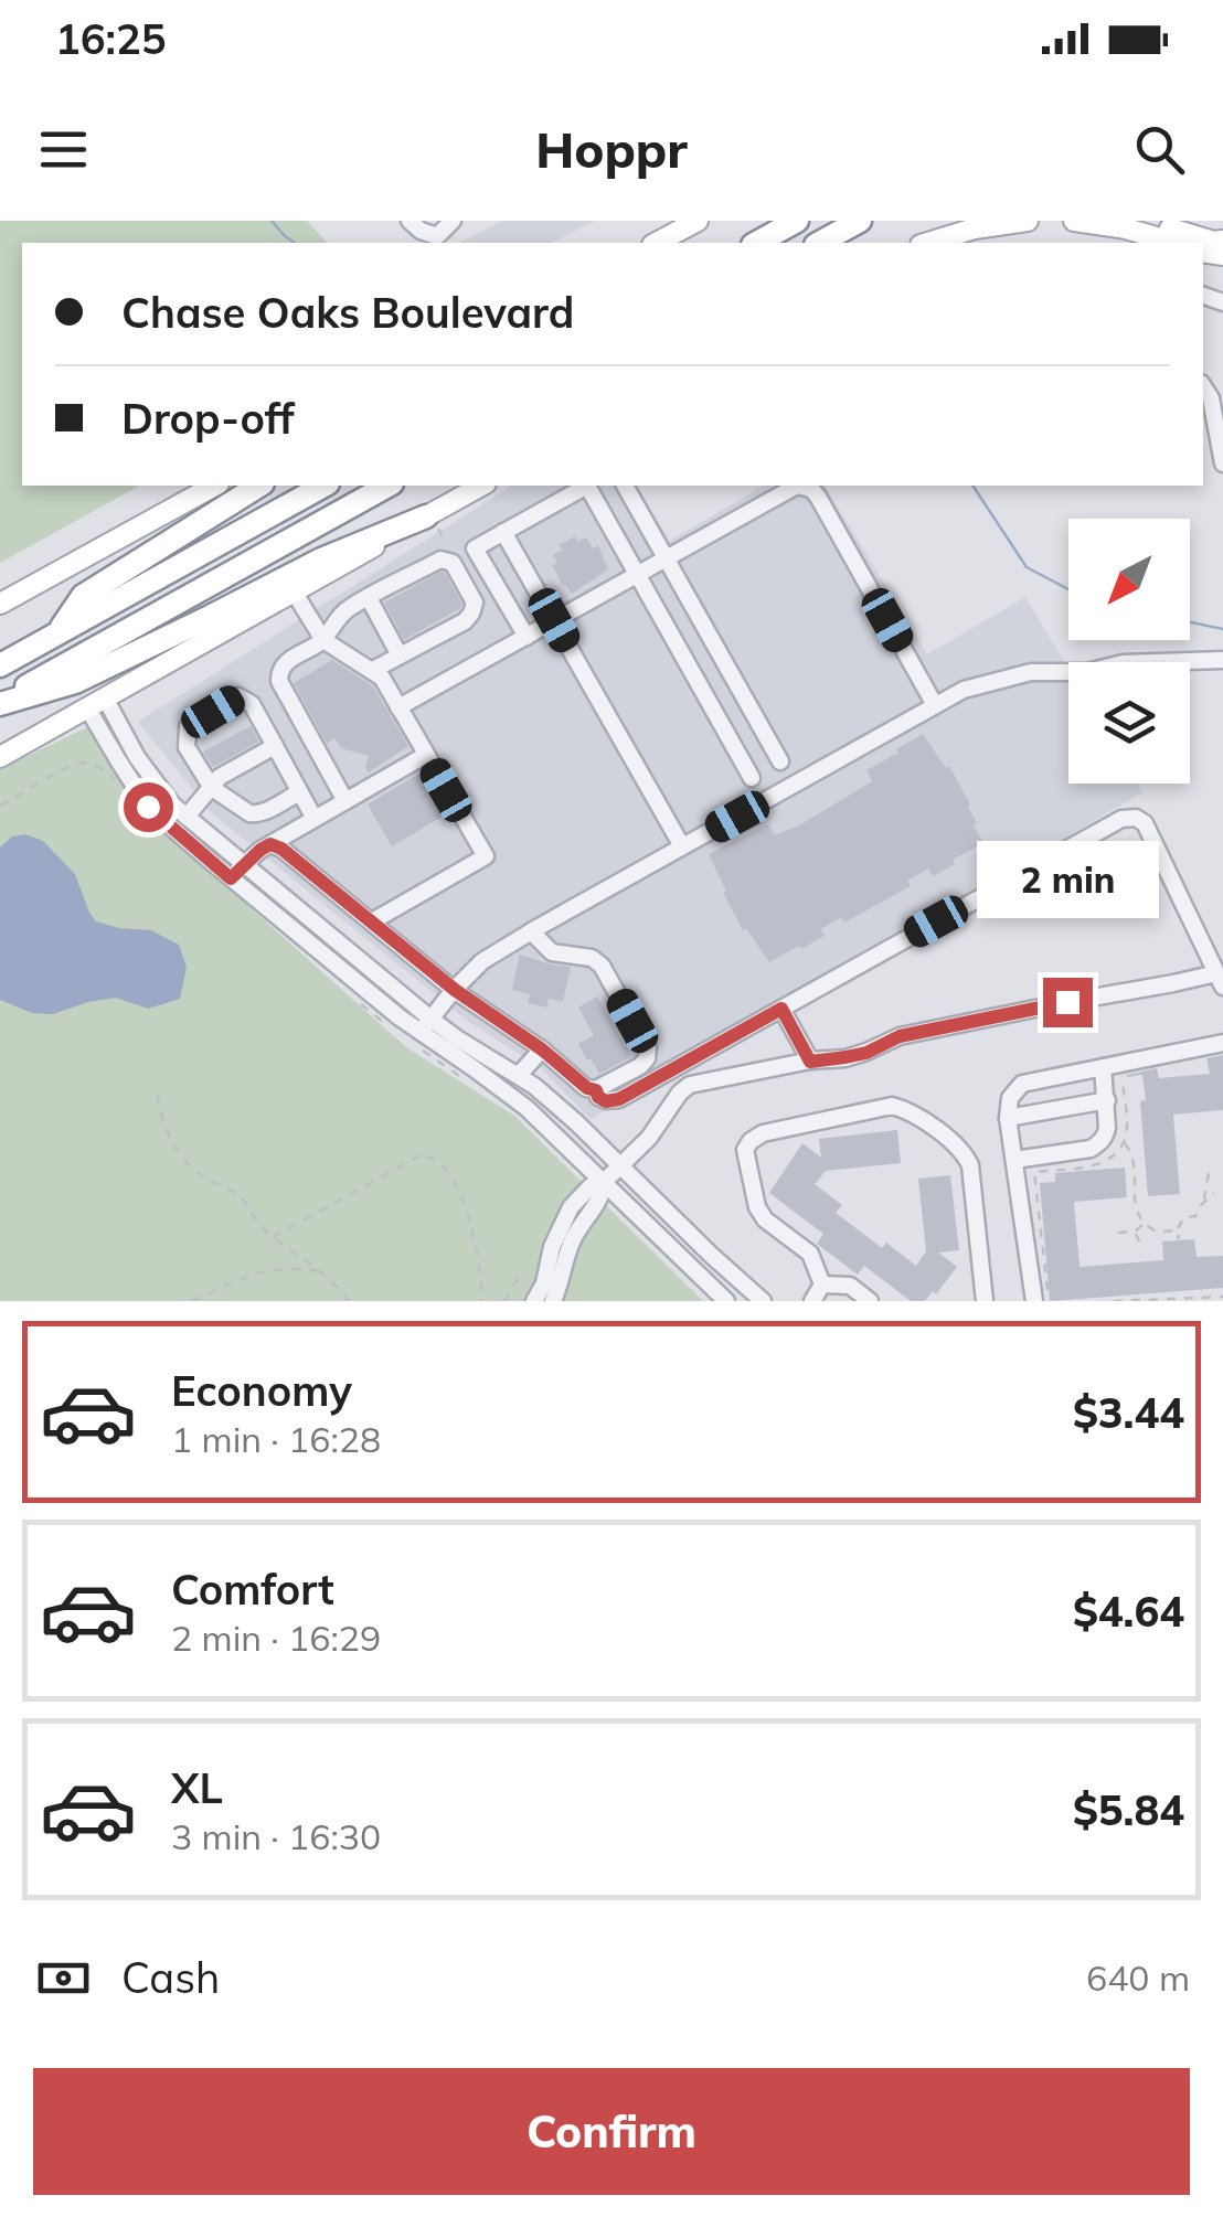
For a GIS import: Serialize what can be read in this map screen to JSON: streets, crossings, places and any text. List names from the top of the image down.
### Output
{
  "north": "bottom left",
  "page": {
    "status": "16:25",
    "header": "Hoppr",
    "banner": ["Chase Oaks Boulevard", "Drop-off"],
    "bubble": "2 min",
    "list": [
      {
        "name": "Economy",
        "note": "1 min · 16:28",
        "value": "$3.44"
      },
      {
        "name": "Comfort",
        "note": "2 min · 16:29",
        "value": "$4.64"
      },
      {
        "name": "XL",
        "note": "3 min · 16:30",
        "value": "$5.84"
      }
    ],
    "pay": ["Cash", "640 m"],
    "buttons": "Confirm"
  }
}
